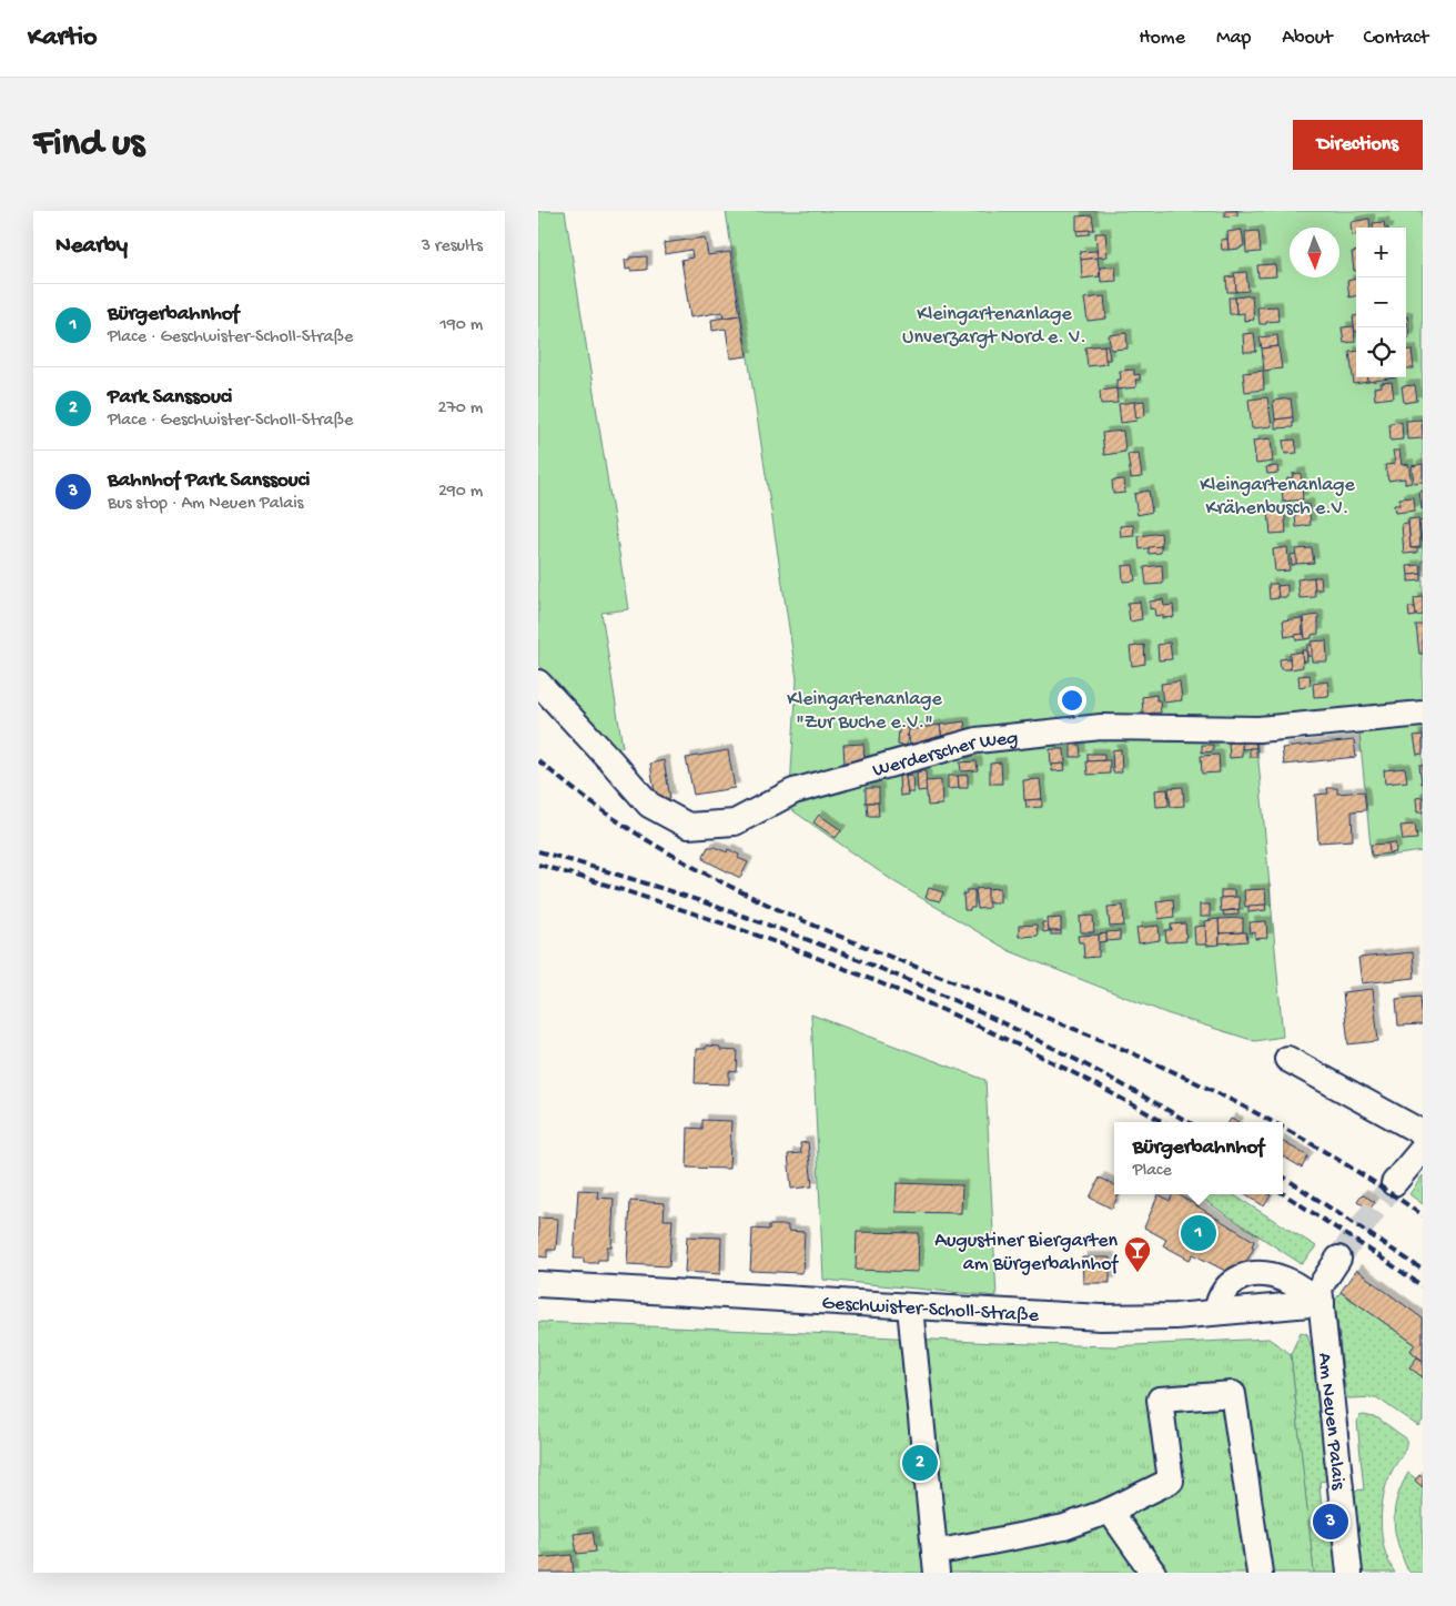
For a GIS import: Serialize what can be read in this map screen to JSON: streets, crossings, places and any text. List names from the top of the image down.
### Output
{
  "streets": {
    "street": ["Werderscher Weg", "Geschwister-Scholl-Straße", "Am Neuen Palais"]
  },
  "crossings": [
    ["Geschwister-Scholl-Straße", "Am Neuen Palais"]
  ],
  "parks": ["Kleingartenanlage Unverzargt Nord e. V.", "Kleingartenanlage Krähenbusch e.V.", "Kleingartenanlage \"Zur Buche e.V.\""],
  "places": {
    "bar": ["Augustiner Biergarten am Bürgerbahnhof"]
  },
  "north": "bottom",
  "page": {
    "header": "Kartio",
    "nav": [
      "Home",
      "Map",
      "About",
      "Contact"
    ],
    "buttons": "Directions",
    "title": "Find us",
    "heading": ["Nearby", "3 results"],
    "map_buttons": ["+", "−"],
    "list": [
      {
        "mark": "1",
        "name": "Bürgerbahnhof",
        "note": "Place · Geschwister-Scholl-Straße",
        "value": "190 m"
      },
      {
        "mark": "2",
        "name": "Park Sanssouci",
        "note": "Place · Geschwister-Scholl-Straße",
        "value": "270 m"
      },
      {
        "mark": "3",
        "name": "Bahnhof Park Sanssouci",
        "note": "Bus stop · Am Neuen Palais",
        "value": "290 m"
      }
    ],
    "popup": ["Bürgerbahnhof", "Place"],
    "pins": ["1", "2", "3"]
  }
}
